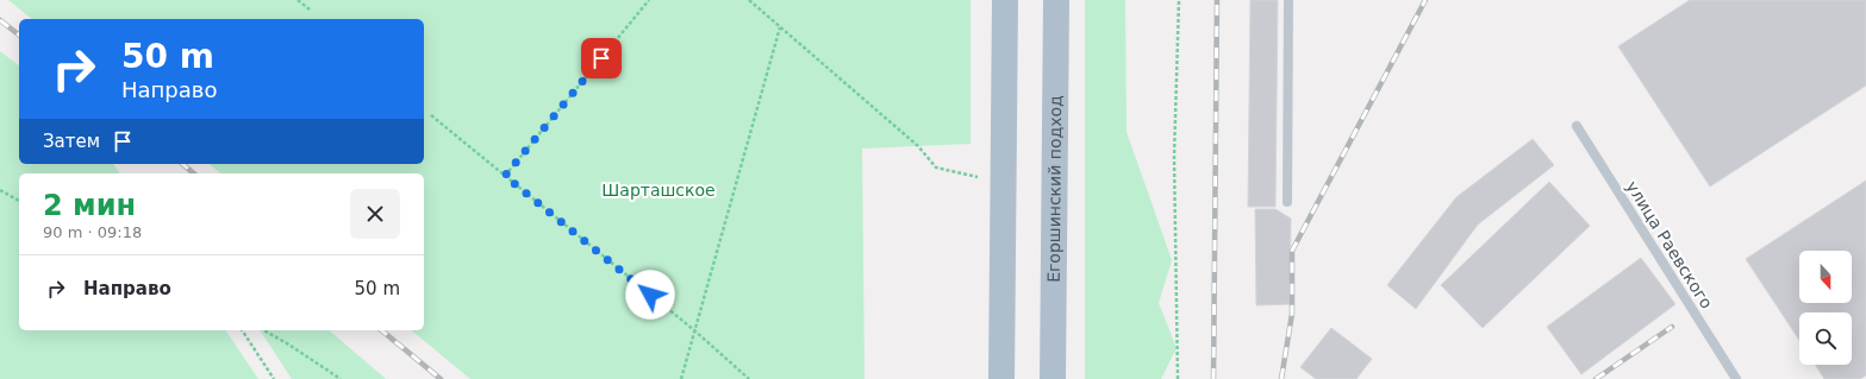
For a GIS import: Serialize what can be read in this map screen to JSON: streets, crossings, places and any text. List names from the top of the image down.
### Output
{
  "streets": {
    "main road": ["Егоршинский подход"],
    "lane": ["улица Раевского"]
  },
  "parks": ["Шарташское"],
  "north": "bottom",
  "page": {
    "turn": ["50 m", "Направо"],
    "then": "Затем",
    "heading": ["2 мин", "90 m · 09:18"],
    "list": [
      {
        "name": "Направо",
        "value": "50 m"
      }
    ]
  }
}
